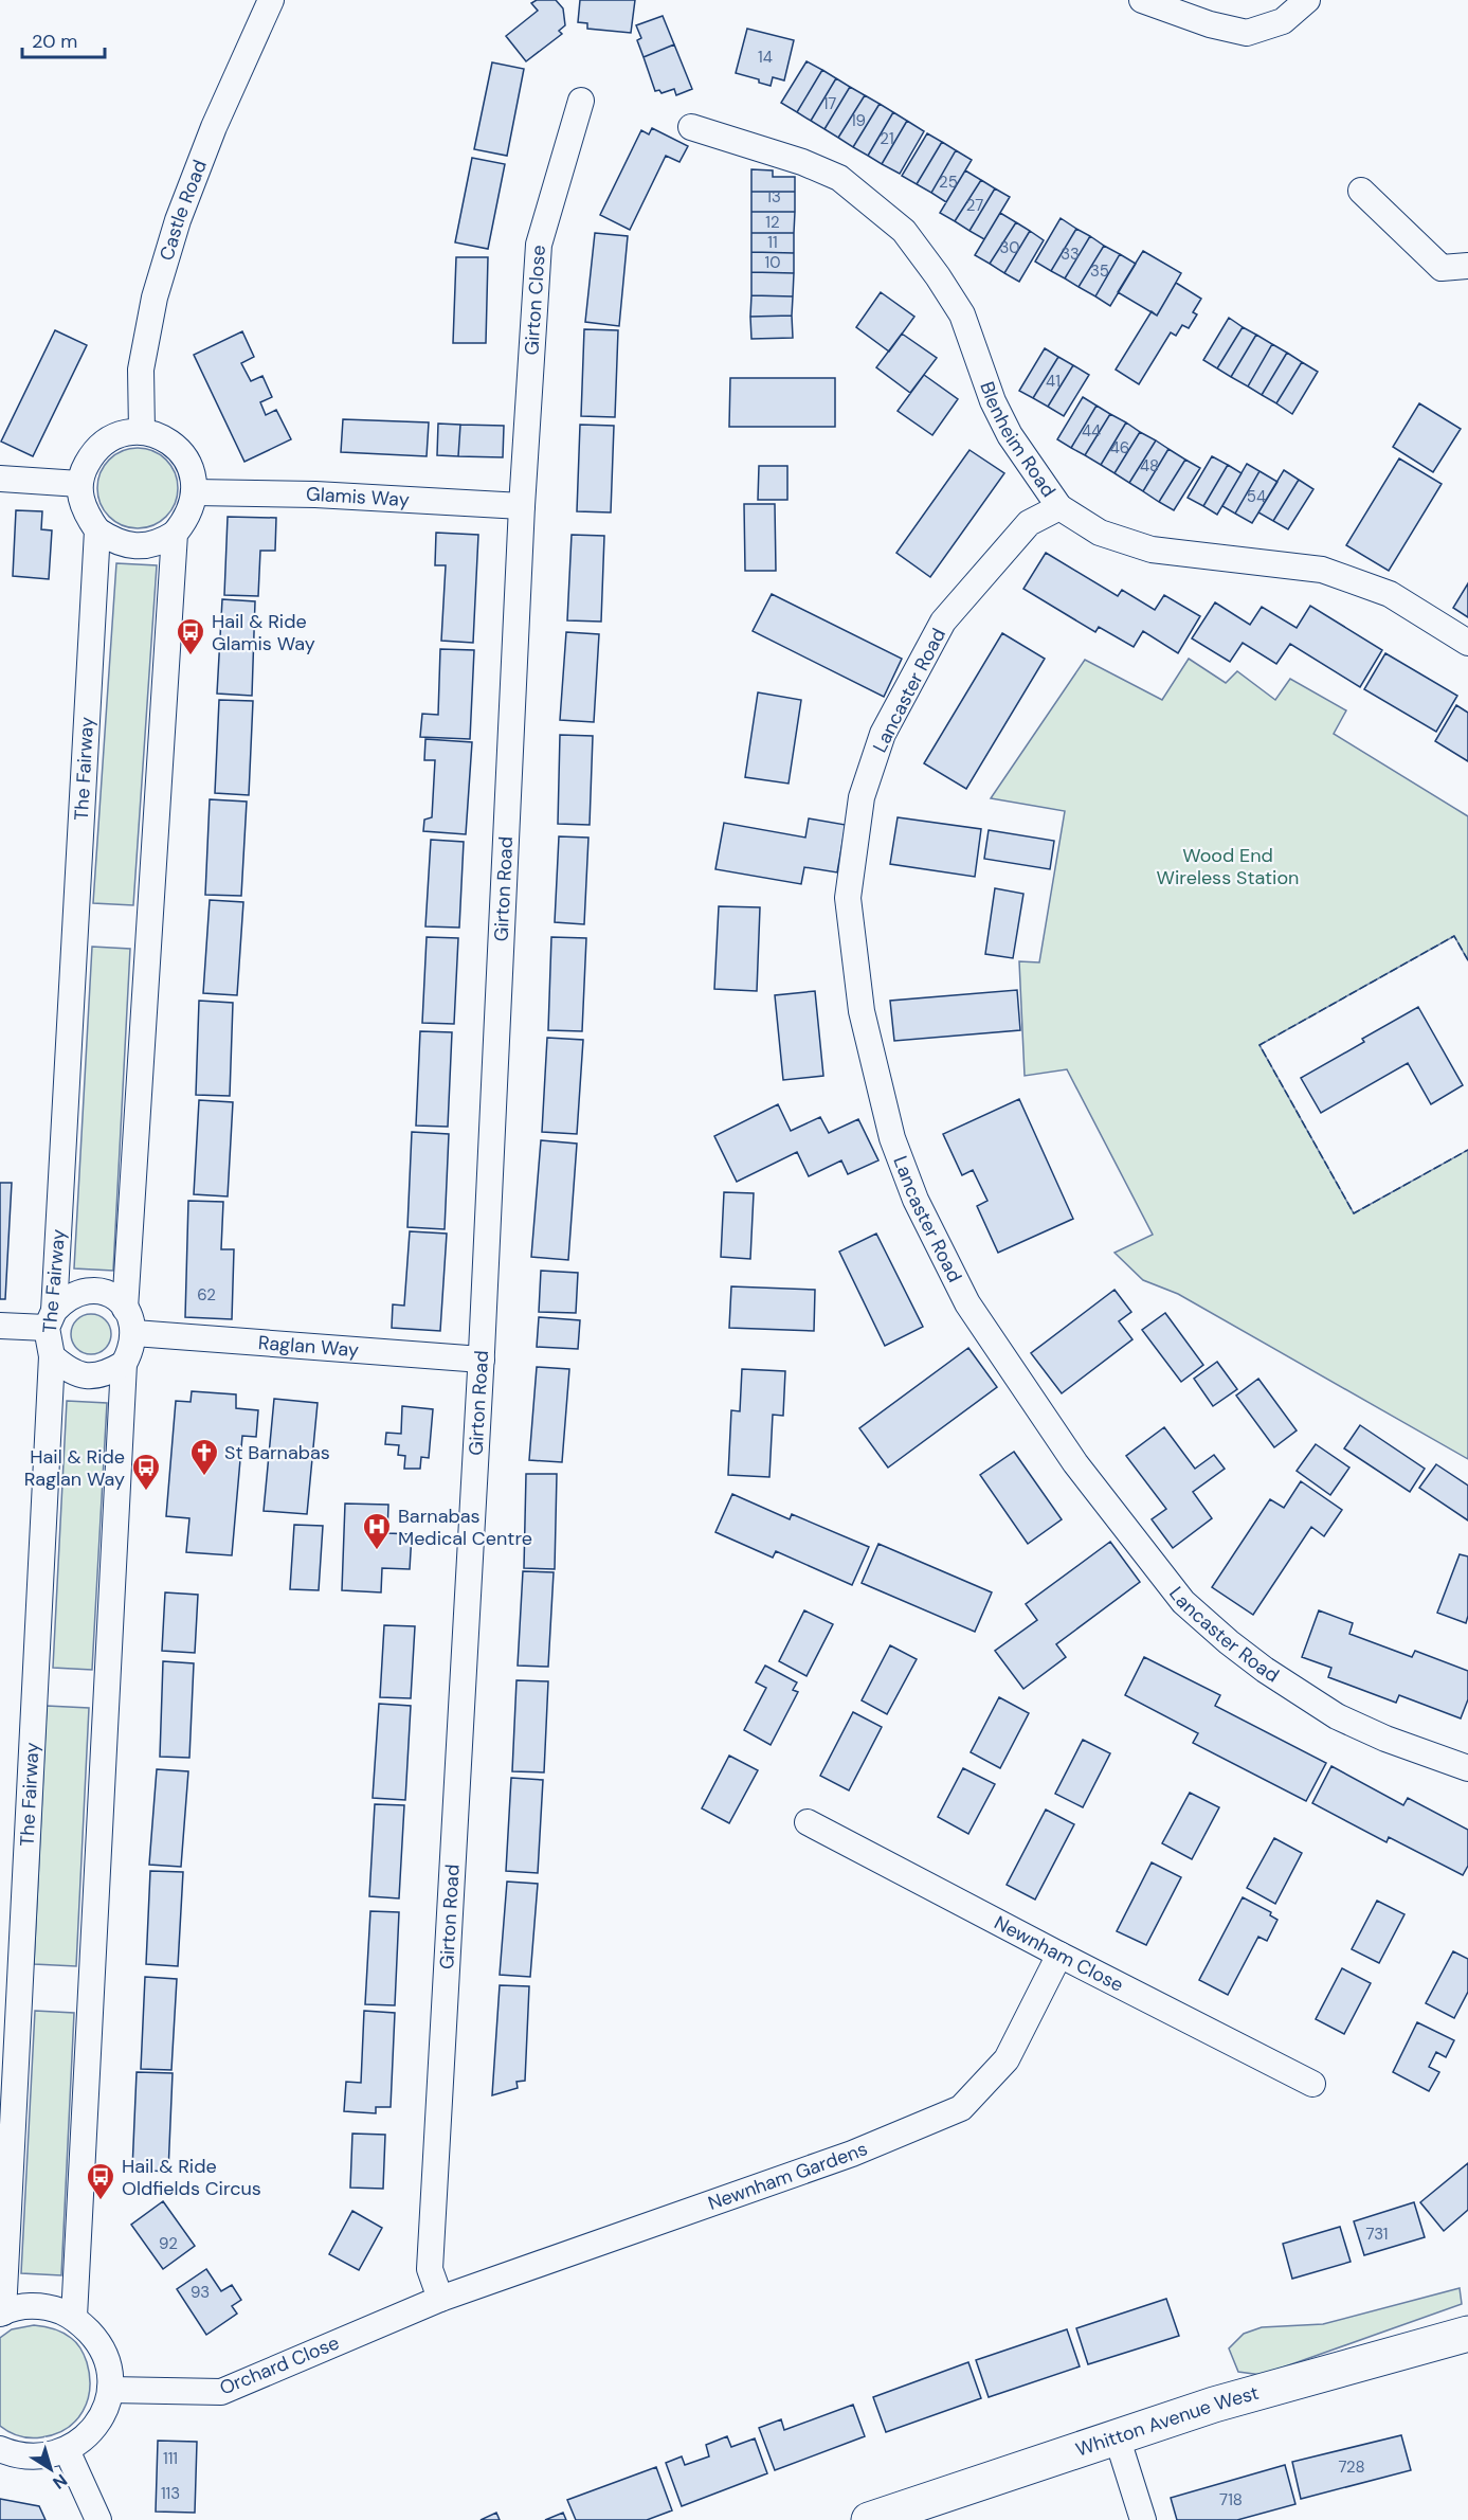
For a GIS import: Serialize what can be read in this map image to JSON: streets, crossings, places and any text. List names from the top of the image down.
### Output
{
  "streets": {
    "main road": ["Whitton Avenue West"],
    "street": [
      "Castle Road",
      "Girton Close",
      "Blenheim Road",
      "Glamis Way",
      "Lancaster Road",
      "The Fairway",
      "Girton Road",
      "Raglan Way",
      "Newnham Close",
      "Newnham Gardens",
      "Orchard Close"
    ]
  },
  "crossings": [
    ["Castle Road", "Glamis Way"],
    ["Castle Road", "The Fairway"],
    ["Girton Close", "Glamis Way"],
    ["Girton Close", "Girton Road"],
    ["Blenheim Road", "Lancaster Road"],
    ["Glamis Way", "The Fairway"],
    ["Glamis Way", "Girton Road"],
    ["The Fairway", "Raglan Way"],
    ["Girton Road", "Raglan Way"],
    ["Girton Road", "Newnham Gardens"],
    ["Girton Road", "Orchard Close"],
    ["Newnham Close", "Newnham Gardens"],
    ["Newnham Gardens", "Orchard Close"]
  ],
  "parks": ["Wood End Wireless Station"],
  "places": {
    "bus stop": ["Hail & Ride Glamis Way", "Hail & Ride Raglan Way", "Hail & Ride Oldfields Circus"],
    "church": ["St Barnabas"],
    "hospital": ["Barnabas Medical Centre"]
  },
  "house_numbers": [
    "14",
    "17",
    "19",
    "21",
    "25",
    "13",
    "27",
    "12",
    "11",
    "30",
    "33",
    "10",
    "35",
    "41",
    "44",
    "46",
    "48",
    "54",
    "62",
    "731",
    "92",
    "93",
    "111",
    "728",
    "113",
    "718"
  ],
  "scale_bar": "20 m",
  "north": "bottom right"
}
